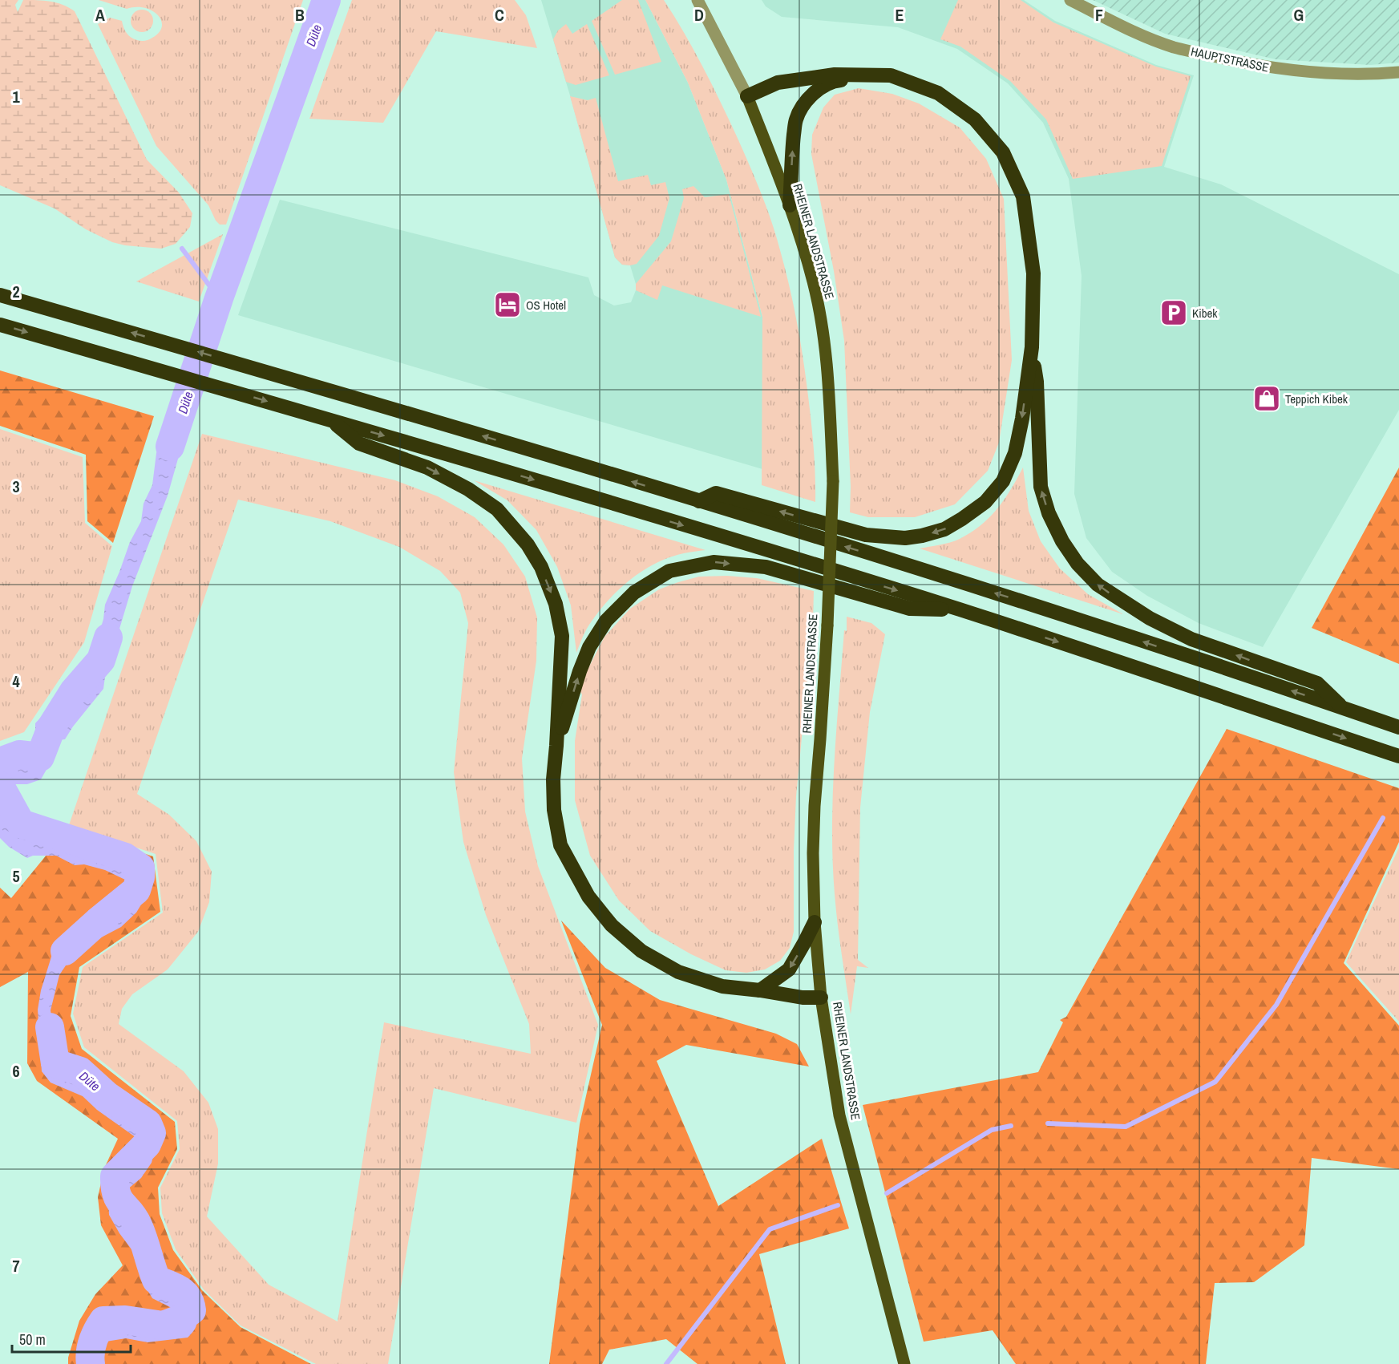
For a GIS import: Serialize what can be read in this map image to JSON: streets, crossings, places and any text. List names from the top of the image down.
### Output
{
  "streets": {
    "main road": ["RHEINER LANDSTRASSE"],
    "street": ["HAUPTSTRASSE"]
  },
  "water": ["Düte"],
  "places": {
    "hotel": ["OS Hotel"],
    "parking": ["Kibek"],
    "shop": ["Teppich Kibek"]
  },
  "scale_bar": "50 m",
  "grid": {
    "columns": [
      "A",
      "B",
      "C",
      "D",
      "E",
      "F",
      "G"
    ],
    "rows": [
      "1",
      "2",
      "3",
      "4",
      "5",
      "6",
      "7"
    ]
  }
}
